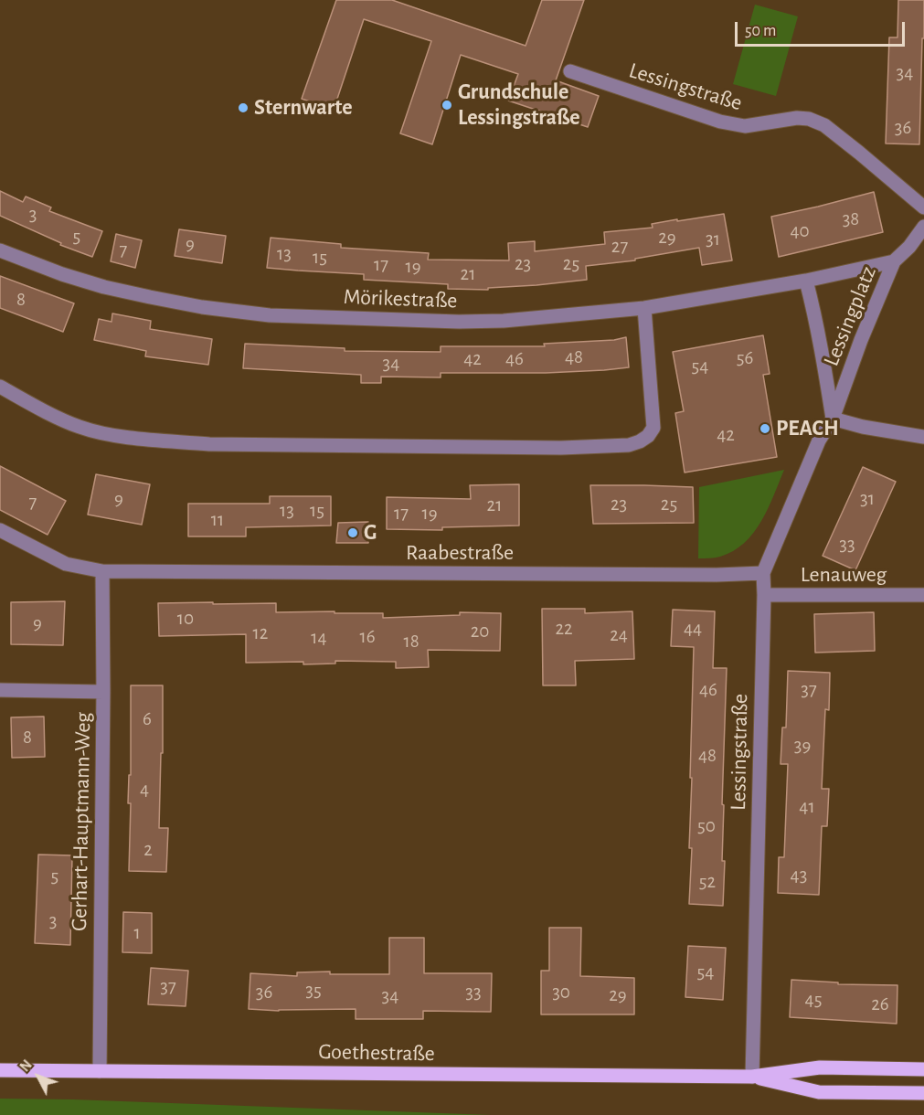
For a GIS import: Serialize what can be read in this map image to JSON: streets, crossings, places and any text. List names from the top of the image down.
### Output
{
  "streets": {
    "main road": ["Goethestraße"],
    "street": [
      "Lessingstraße",
      "Mörikestraße",
      "Lessingplatz",
      "Raabestraße",
      "Lenauweg",
      "Gerhart-Hauptmann-Weg"
    ]
  },
  "crossings": [
    ["Lessingstraße", "Lessingplatz"],
    ["Lessingstraße", "Raabestraße"],
    ["Lessingstraße", "Lenauweg"],
    ["Lessingstraße", "Goethestraße"],
    ["Mörikestraße", "Lessingplatz"],
    ["Raabestraße", "Gerhart-Hauptmann-Weg"],
    ["Gerhart-Hauptmann-Weg", "Goethestraße"]
  ],
  "places": [
    "Grundschule Lessingstraße",
    "Sternwarte",
    "PEACH",
    "G"
  ],
  "house_numbers": [
    "34",
    "36",
    "3",
    "38",
    "40",
    "5",
    "29",
    "31",
    "9",
    "27",
    "7",
    "13",
    "15",
    "23",
    "25",
    "17",
    "19",
    "21",
    "8",
    "48",
    "56",
    "42",
    "46",
    "34",
    "54",
    "42",
    "9",
    "31",
    "7",
    "23",
    "25",
    "21",
    "13",
    "15",
    "17",
    "19",
    "11",
    "33",
    "10",
    "9",
    "22",
    "44",
    "20",
    "12",
    "24",
    "16",
    "14",
    "18",
    "46",
    "37",
    "6",
    "8",
    "39",
    "48",
    "4",
    "41",
    "50",
    "2",
    "43",
    "5",
    "52",
    "3",
    "1",
    "54",
    "37",
    "35",
    "36",
    "33",
    "30",
    "29",
    "34",
    "45",
    "26"
  ],
  "scale_bar": "50 m",
  "north": "top left"
}
